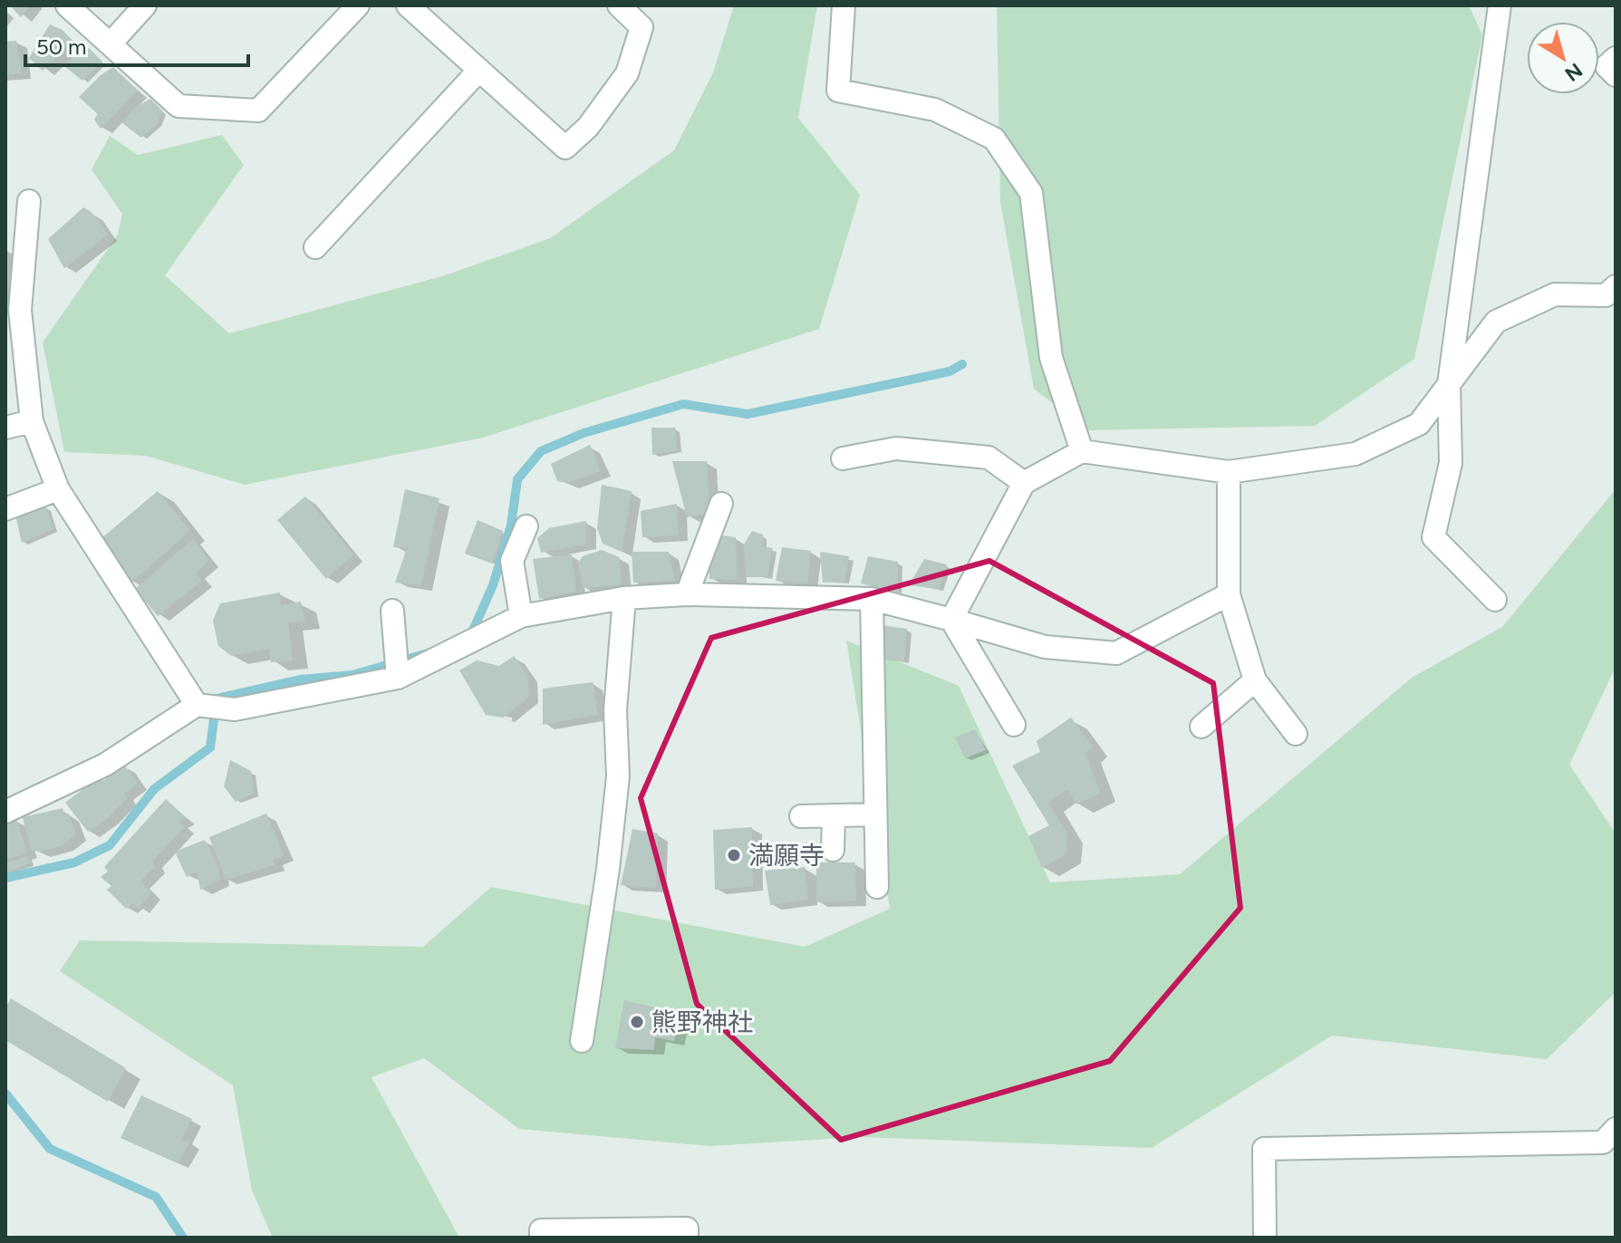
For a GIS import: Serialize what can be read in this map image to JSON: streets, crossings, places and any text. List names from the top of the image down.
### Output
{
  "places": ["満願寺", "熊野神社"],
  "scale_bar": "50 m",
  "north": "bottom right"
}
